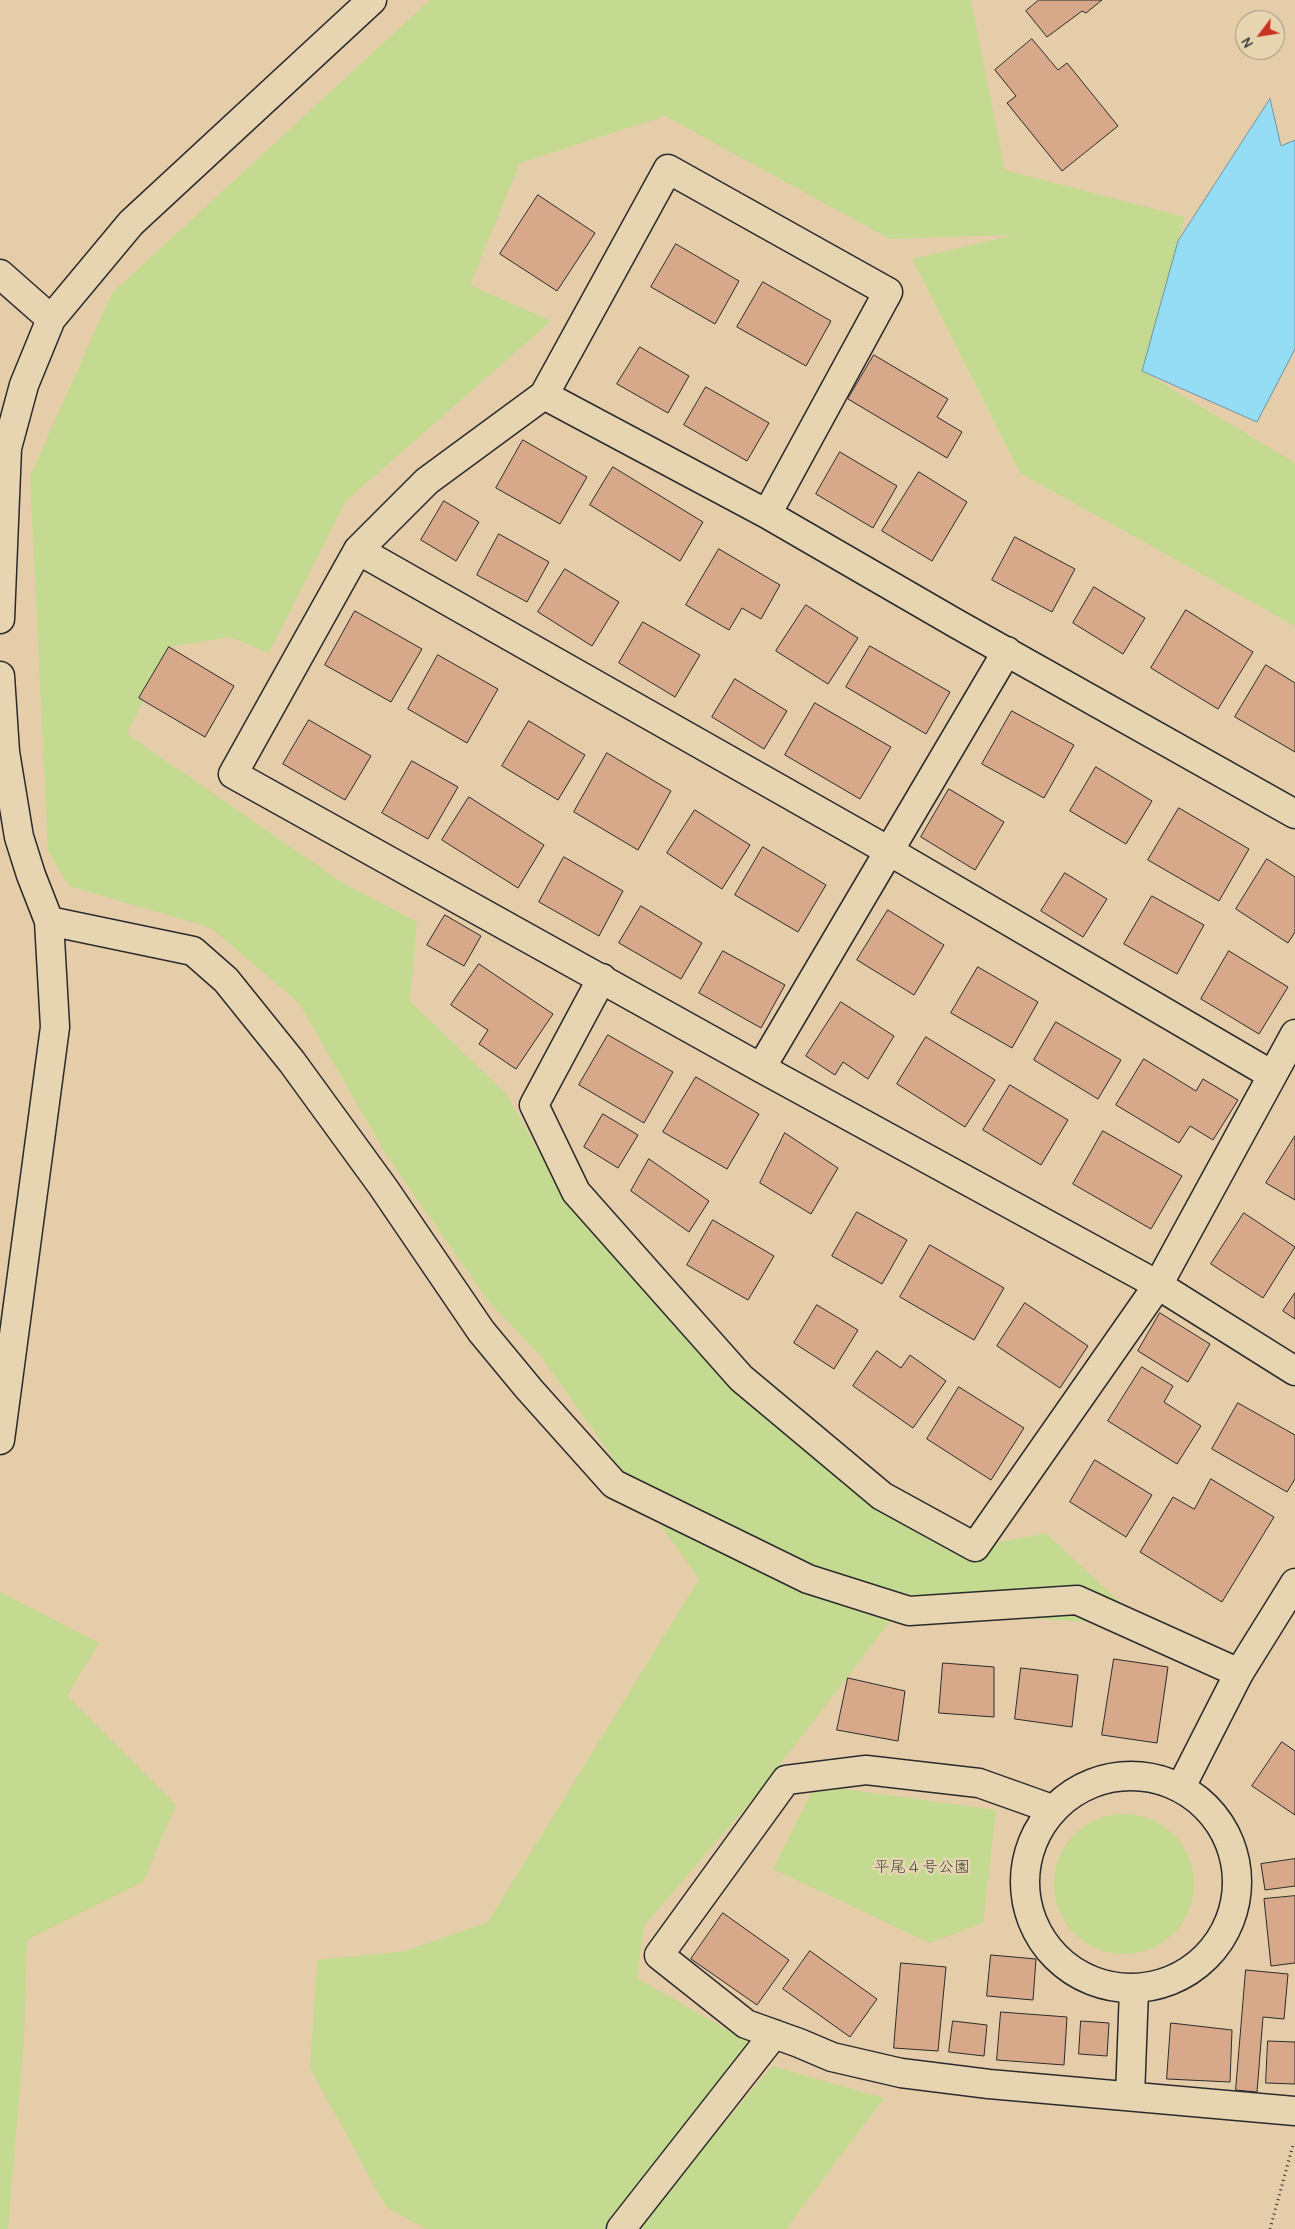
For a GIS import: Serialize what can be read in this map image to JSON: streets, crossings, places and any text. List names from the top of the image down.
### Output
{
  "parks": ["平尾４号公園"],
  "north": "bottom left"
}
